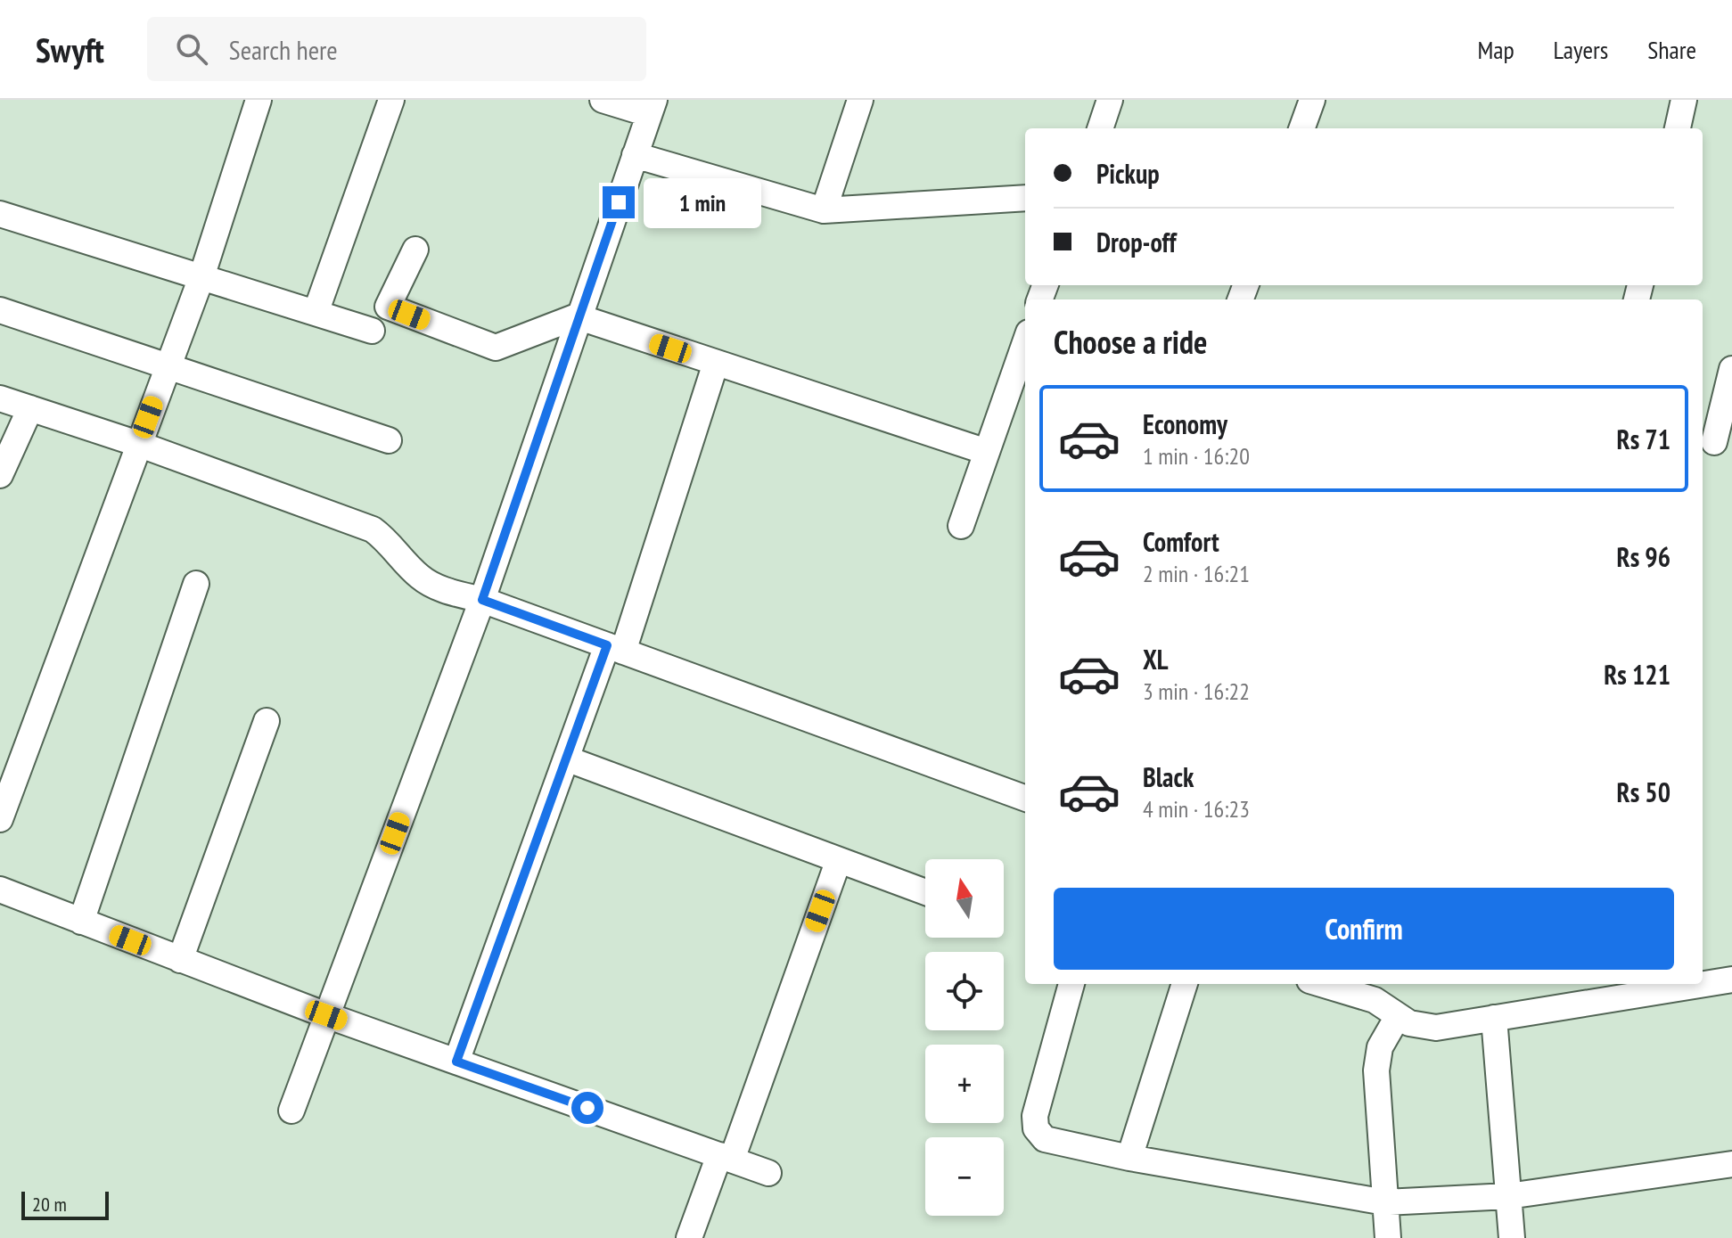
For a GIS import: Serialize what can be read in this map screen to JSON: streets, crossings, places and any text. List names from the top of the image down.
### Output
{
  "scale_bar": "20 m",
  "north": "top",
  "page": {
    "header": "Swyft",
    "search": "Search here",
    "nav": ["Map", "Layers", "Share"],
    "banner": ["Pickup", "Drop-off"],
    "bubble": "1 min",
    "heading": "Choose a ride",
    "list": [
      {
        "name": "Economy",
        "note": "1 min · 16:20",
        "value": "Rs 71"
      },
      {
        "name": "Comfort",
        "note": "2 min · 16:21",
        "value": "Rs 96"
      },
      {
        "name": "XL",
        "note": "3 min · 16:22",
        "value": "Rs 121"
      },
      {
        "name": "Black",
        "note": "4 min · 16:23",
        "value": "Rs 50"
      }
    ],
    "map_buttons": ["+", "−"],
    "buttons": "Confirm",
    "scale": "20 m"
  }
}
